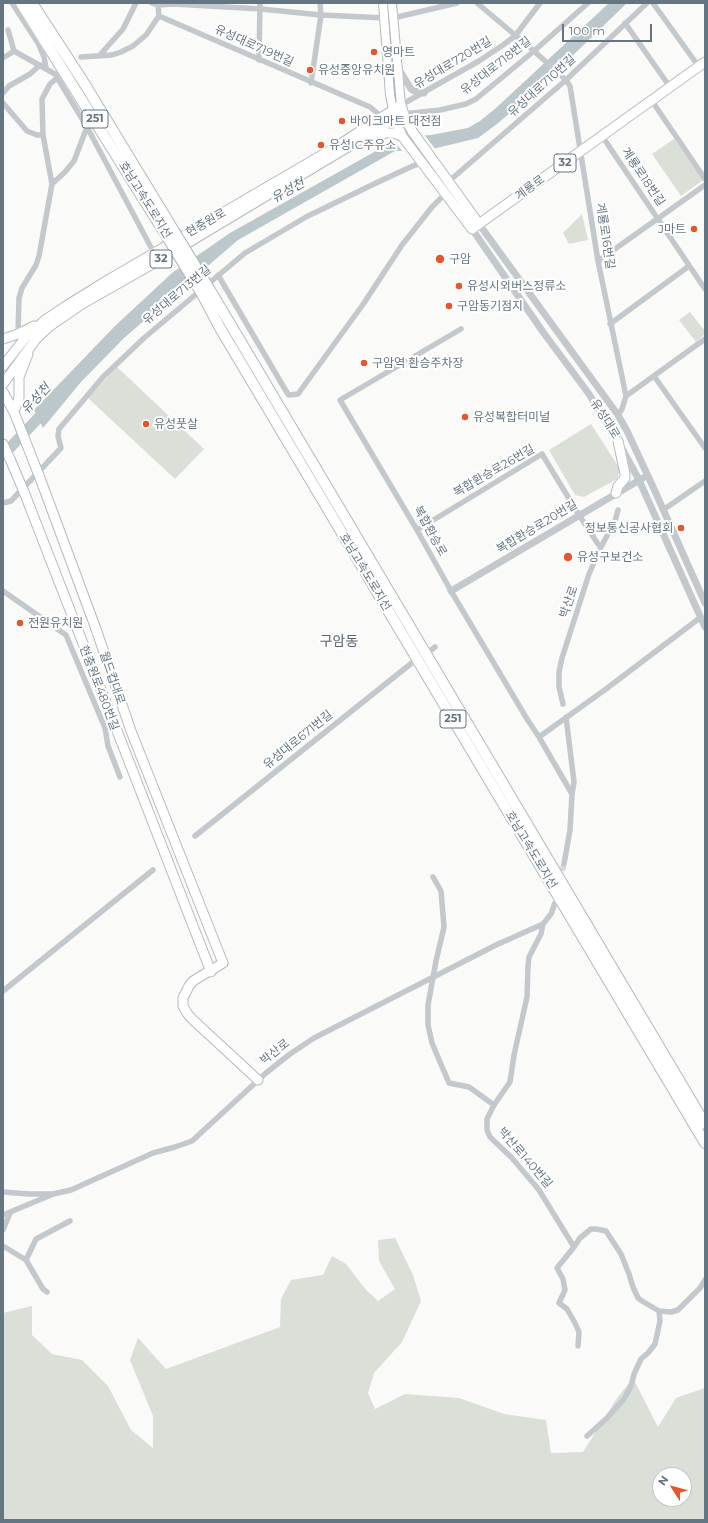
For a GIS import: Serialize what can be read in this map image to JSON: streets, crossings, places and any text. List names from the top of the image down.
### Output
{
  "streets": {
    "highway": ["251", "호남고속도로지선"],
    "main road": [
      "32",
      "계룡로",
      "현충원로",
      "유성대로",
      "월드컵대로"
    ],
    "street": [
      "유성대로719번길",
      "유성대로720번길",
      "유성대로718번길",
      "유성대로710번길",
      "계룡로18번길",
      "계룡로16번길",
      "유성대로713번길",
      "복합환승로26번길",
      "복합환승로20번길",
      "복합환승로",
      "박산로",
      "현충원로480번길",
      "유성대로671번길",
      "박산로140번길"
    ]
  },
  "crossings": [
    ["유성대로719번길", "현충원로"],
    ["유성대로720번길", "유성대로718번길"],
    ["유성대로720번길", "유성대로710번길"],
    ["유성대로720번길", "현충원로"],
    ["유성대로720번길", "유성대로"],
    ["유성대로718번길", "현충원로"],
    ["유성대로718번길", "유성대로"],
    ["계룡로18번길", "계룡로"],
    ["계룡로", "계룡로16번길"],
    ["계룡로", "유성대로"],
    ["현충원로", "유성대로"],
    ["유성대로713번길", "유성대로"],
    ["유성대로", "복합환승로20번길"],
    ["복합환승로26번길", "복합환승로20번길"],
    ["복합환승로26번길", "복합환승로"],
    ["복합환승로20번길", "복합환승로"],
    ["박산로", "박산로140번길"]
  ],
  "districts": ["구암동"],
  "water": ["유성천"],
  "places": [
    "영마트",
    "유성중앙유치원",
    "바이크마트 대전점",
    "유성IC주유소",
    "J마트",
    "구암",
    "유성시외버스정류소",
    "구암동기점지",
    "구암역 환승주차장",
    "유성복합터미널",
    "유성풋살",
    "정보통신공사협회",
    "유성구보건소",
    "전원유치원"
  ],
  "scale_bar": "100 m",
  "north": "top left"
}
